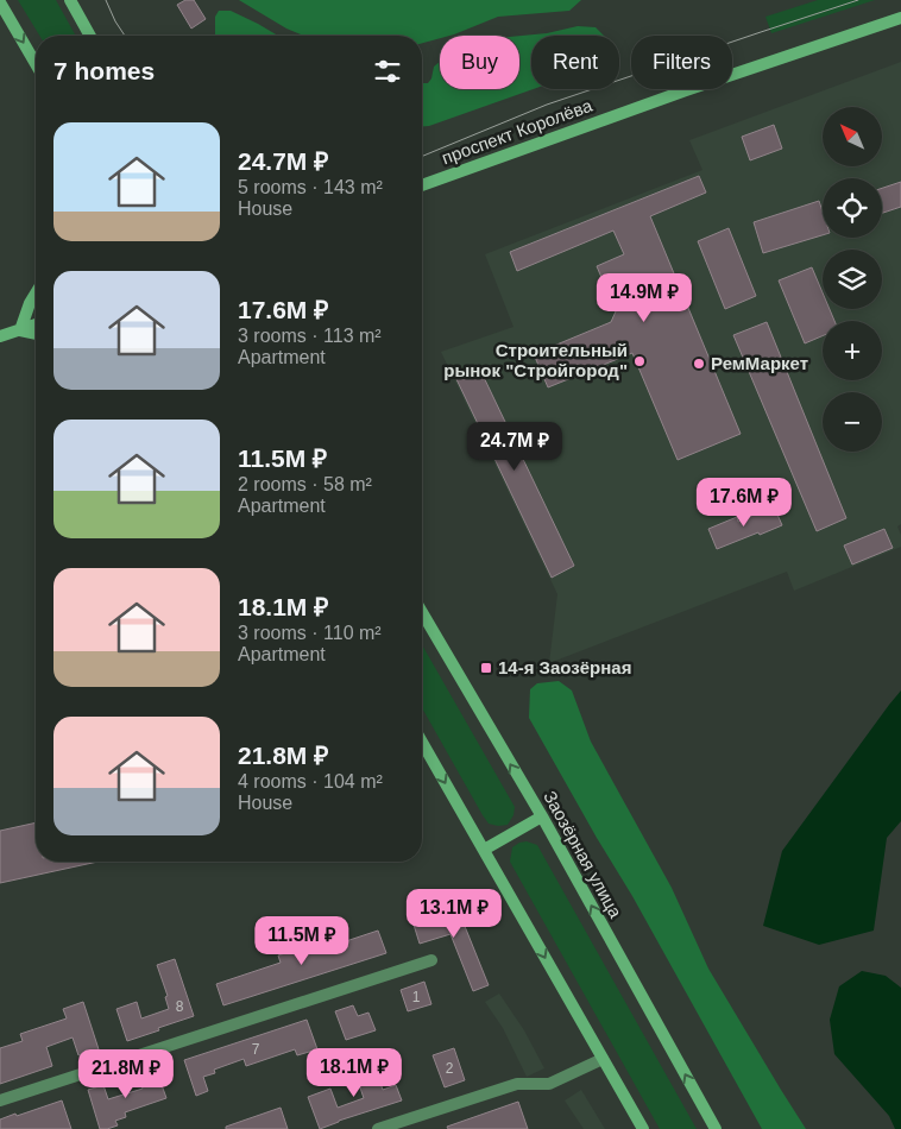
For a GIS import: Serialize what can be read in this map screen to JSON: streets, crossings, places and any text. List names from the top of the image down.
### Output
{
  "streets": {
    "main road": ["проспект Королёва", "Заозёрная улица"]
  },
  "places": {
    "other": ["Строительный рынок \"Стройгород\"", "РемМаркет"],
    "transit": ["14-я Заозёрная"]
  },
  "house_numbers": [
    "1",
    "8",
    "7",
    "2"
  ],
  "north": "top left",
  "page": {
    "chip": ["Buy", "Rent", "Filters"],
    "heading": "7 homes",
    "map_buttons": ["+", "−"],
    "list": [
      {
        "name": "24.7M ₽",
        "note": "5 rooms · 143 m² · House"
      },
      {
        "name": "17.6M ₽",
        "note": "3 rooms · 113 m² · Apartment"
      },
      {
        "name": "11.5M ₽",
        "note": "2 rooms · 58 m² · Apartment"
      },
      {
        "name": "18.1M ₽",
        "note": "3 rooms · 110 m² · Apartment"
      },
      {
        "name": "21.8M ₽",
        "note": "4 rooms · 104 m² · House"
      }
    ],
    "price": [
      "14.9M ₽",
      "24.7M ₽",
      "17.6M ₽",
      "13.1M ₽",
      "11.5M ₽",
      "18.1M ₽",
      "21.8M ₽"
    ]
  }
}
